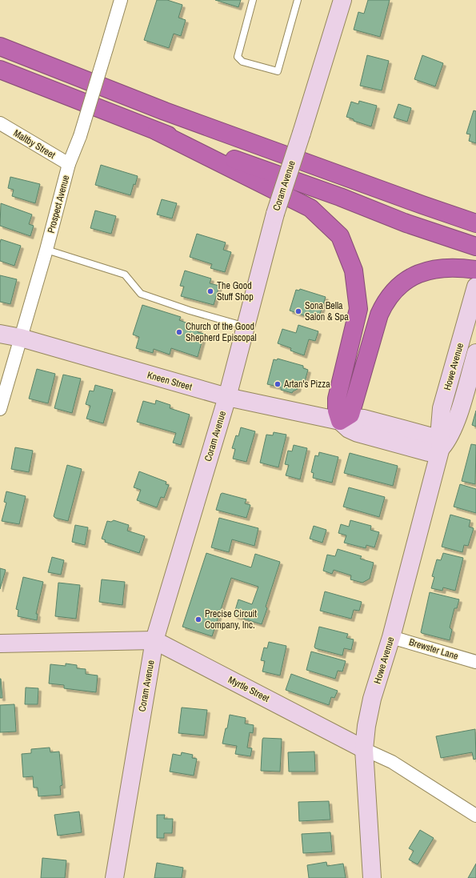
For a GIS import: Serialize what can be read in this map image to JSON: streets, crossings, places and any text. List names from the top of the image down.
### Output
{
  "streets": {
    "street": [
      "Maltby Street",
      "Coram Avenue",
      "Prospect Avenue",
      "Howe Avenue",
      "Kneen Street",
      "Brewster Lane",
      "Myrtle Street"
    ]
  },
  "crossings": [
    ["Maltby Street", "Prospect Avenue"],
    ["Coram Avenue", "Kneen Street"],
    ["Coram Avenue", "Myrtle Street"],
    ["Prospect Avenue", "Kneen Street"],
    ["Howe Avenue", "Kneen Street"],
    ["Howe Avenue", "Brewster Lane"],
    ["Howe Avenue", "Myrtle Street"]
  ],
  "places": [
    "The Good Stuff Shop",
    "Sona Bella Salon & Spa",
    "Church of the Good Shepherd Episcopal",
    "Artan's Pizza",
    "Precise Circuit Company, Inc."
  ]
}
